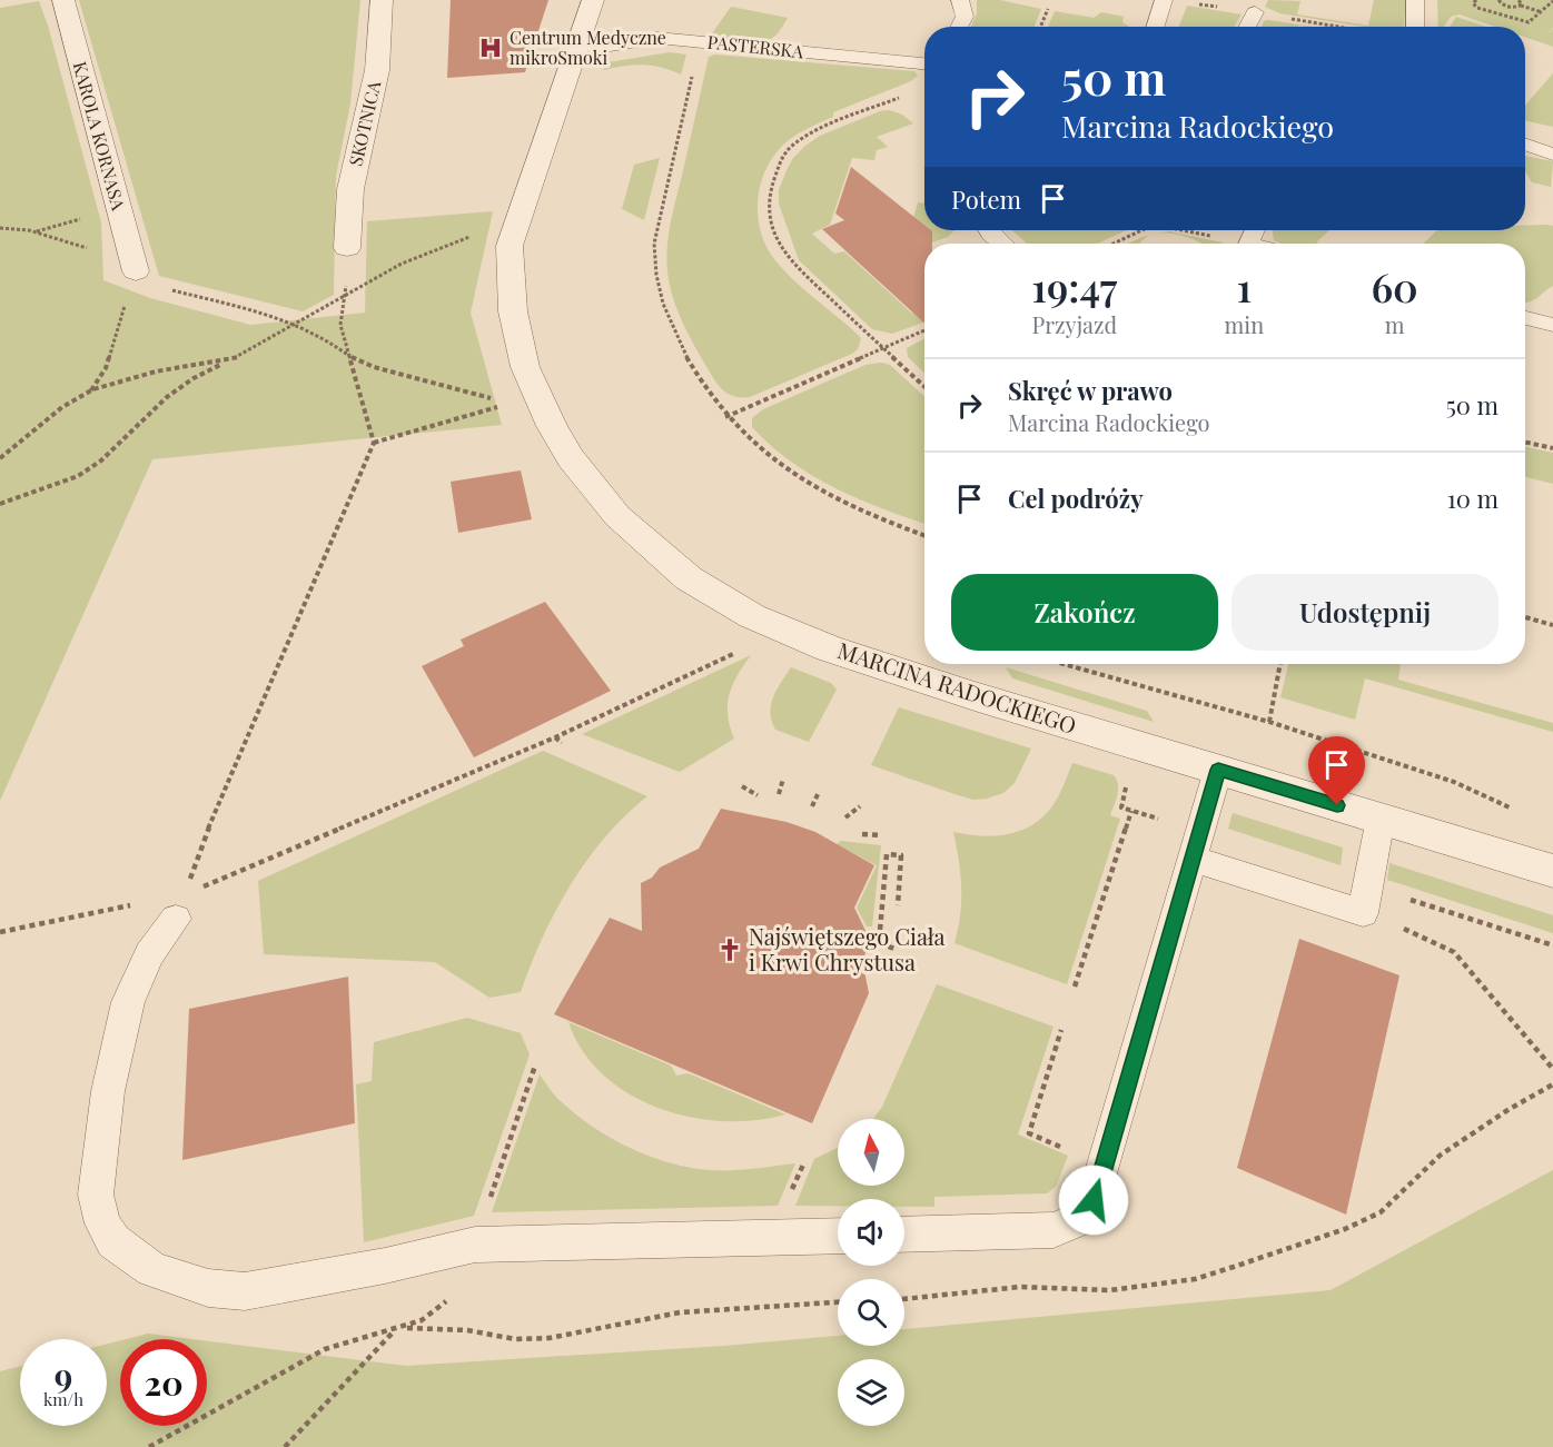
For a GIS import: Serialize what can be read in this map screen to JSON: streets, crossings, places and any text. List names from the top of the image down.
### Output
{
  "streets": {
    "street": ["SKOTNICA", "KAROLA KORNASA", "MARCINA RADOCKIEGO"],
    "lane": ["PASTERSKA"]
  },
  "crossings": [
    ["PASTERSKA", "MARCINA RADOCKIEGO"]
  ],
  "places": {
    "hospital": ["Centrum Medyczne mikroSmoki"],
    "church": ["Najświętszego Ciała i Krwi Chrystusa"]
  },
  "north": "top",
  "page": {
    "turn": ["50 m", "Marcina Radockiego"],
    "then": "Potem",
    "eta": [
      "19:47",
      "Przyjazd",
      "1",
      "min",
      "60",
      "m"
    ],
    "list": [
      {
        "name": "Skręć w prawo",
        "note": "Marcina Radockiego",
        "value": "50 m"
      },
      {
        "name": "Cel podróży",
        "value": "10 m"
      }
    ],
    "buttons": ["Zakończ", "Udostępnij"],
    "speed": "9 km/h",
    "limit": "20"
  }
}
